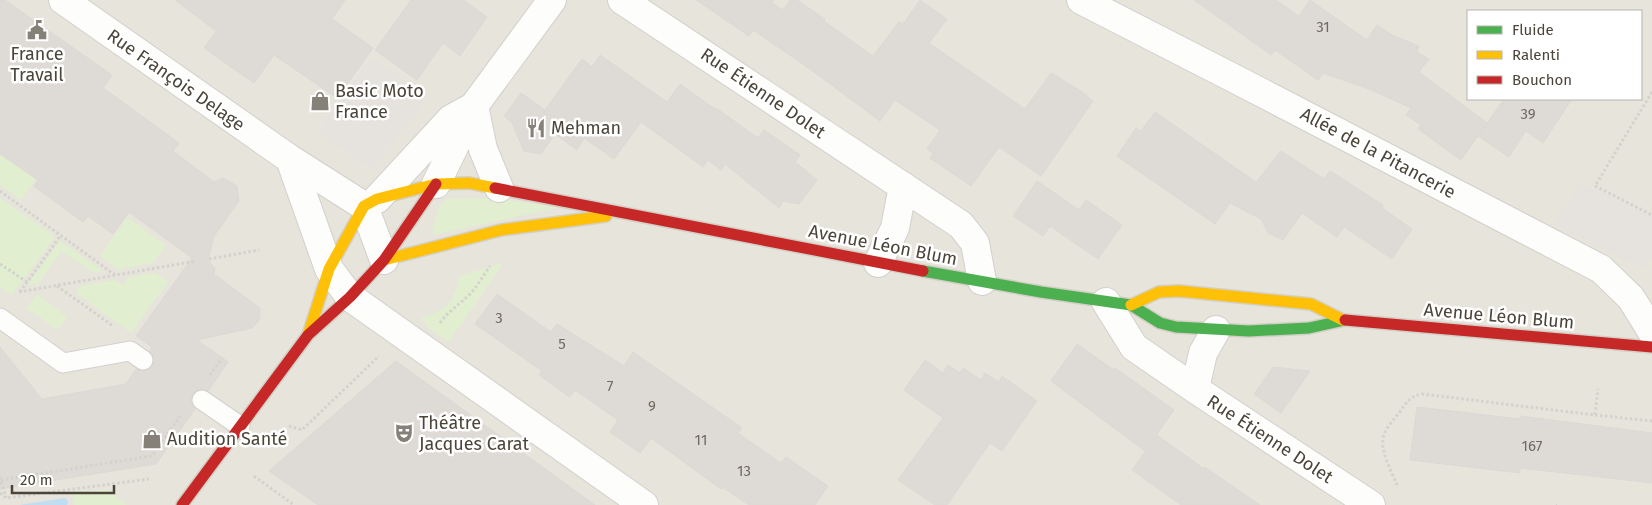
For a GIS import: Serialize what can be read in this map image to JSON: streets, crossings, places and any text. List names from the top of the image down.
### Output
{
  "streets": {
    "main road": ["Avenue Léon Blum"],
    "street": ["Rue François Delage", "Rue Étienne Dolet", "Allée de la Pitancerie"]
  },
  "crossings": [
    ["Rue François Delage", "Avenue Léon Blum"],
    ["Rue Étienne Dolet", "Avenue Léon Blum"]
  ],
  "places": {
    "public building": ["France Travail"],
    "shop": ["Basic Moto France", "Audition Santé"],
    "restaurant": ["Mehman"],
    "theatre": ["Théâtre Jacques Carat"]
  },
  "house_numbers": [
    "31",
    "39",
    "3",
    "5",
    "7",
    "9",
    "11",
    "167",
    "13"
  ],
  "legend": ["Fluide", "Ralenti", "Bouchon"],
  "scale_bar": "20 m"
}
